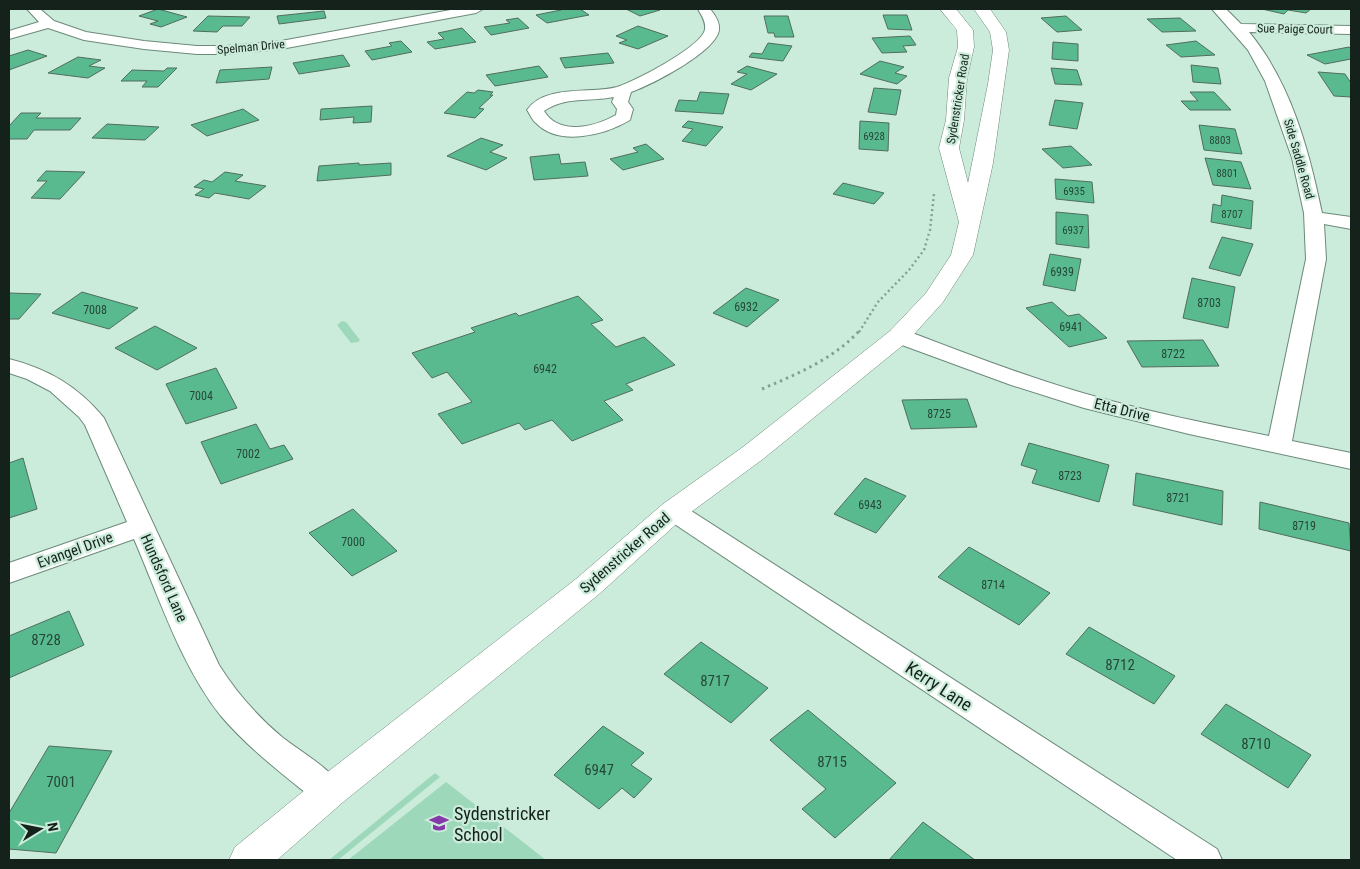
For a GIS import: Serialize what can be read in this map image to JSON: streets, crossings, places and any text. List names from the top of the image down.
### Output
{
  "streets": {
    "main road": ["Sydenstricker Road"],
    "street": [
      "Sue Paige Court",
      "Spelman Drive",
      "Side Saddle Road",
      "Etta Drive",
      "Evangel Drive",
      "Hundsford Lane",
      "Kerry Lane"
    ]
  },
  "crossings": [
    ["Sue Paige Court", "Side Saddle Road"],
    ["Sydenstricker Road", "Etta Drive"],
    ["Sydenstricker Road", "Hundsford Lane"],
    ["Sydenstricker Road", "Kerry Lane"],
    ["Side Saddle Road", "Etta Drive"],
    ["Evangel Drive", "Hundsford Lane"]
  ],
  "places": {
    "school or university": ["Sydenstricker School"]
  },
  "house_numbers": [
    "6928",
    "8803",
    "8801",
    "6935",
    "8707",
    "6937",
    "6939",
    "8703",
    "6932",
    "7008",
    "6941",
    "8722",
    "6942",
    "7004",
    "8725",
    "7002",
    "8723",
    "8721",
    "6943",
    "8719",
    "7000",
    "8714",
    "8728",
    "8712",
    "8717",
    "8710",
    "8715",
    "6947",
    "7001"
  ],
  "north": "right"
}
